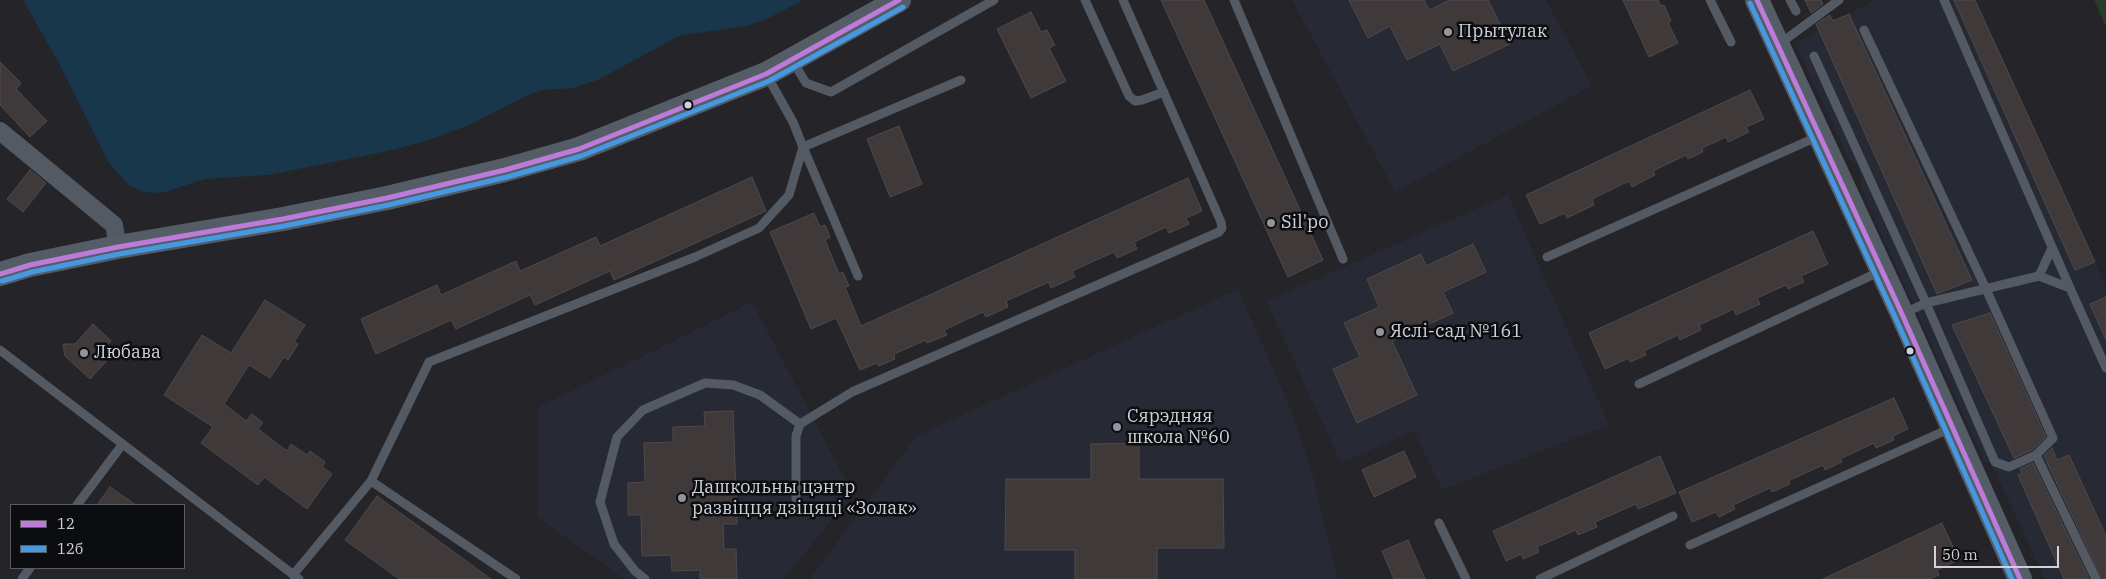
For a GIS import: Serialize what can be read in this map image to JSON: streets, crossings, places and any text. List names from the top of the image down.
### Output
{
  "places": [
    "Прытулак",
    "Sil'po",
    "Яслі-сад №161",
    "Любава",
    "Сярэдняя школа №60",
    "Дашкольны цэнтр развіцця дзіцяці «Золак»"
  ],
  "lines": ["transit line 12", "transit line 12б"],
  "legend": ["12", "12б"],
  "scale_bar": "50 m"
}
